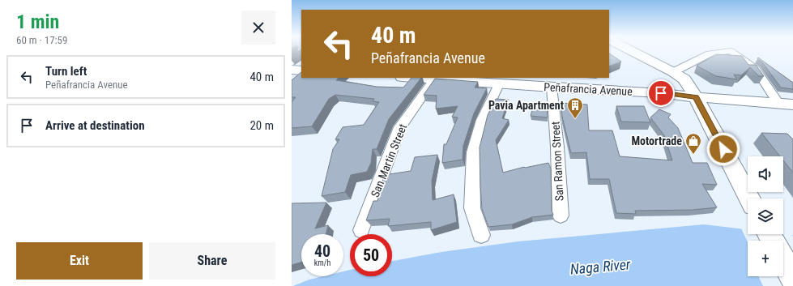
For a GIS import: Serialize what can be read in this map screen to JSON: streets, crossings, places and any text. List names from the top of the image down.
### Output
{
  "streets": {
    "main road": ["Peñafrancia Avenue"],
    "street": ["San Martin Street", "San Ramon Street"]
  },
  "crossings": [
    ["Peñafrancia Avenue", "San Martin Street"],
    ["Peñafrancia Avenue", "San Ramon Street"]
  ],
  "water": ["Naga River"],
  "places": {
    "building": ["Pavia Apartment"],
    "shop": ["Motortrade"]
  },
  "page": {
    "heading": ["1 min", "60 m · 17:59"],
    "turn": ["40 m", "Peñafrancia Avenue"],
    "list": [
      {
        "name": "Turn left",
        "note": "Peñafrancia Avenue",
        "value": "40 m"
      },
      {
        "name": "Arrive at destination",
        "value": "20 m"
      }
    ],
    "map_buttons": "+",
    "speed": "40 km/h",
    "limit": "50",
    "buttons": ["Exit", "Share"]
  }
}
